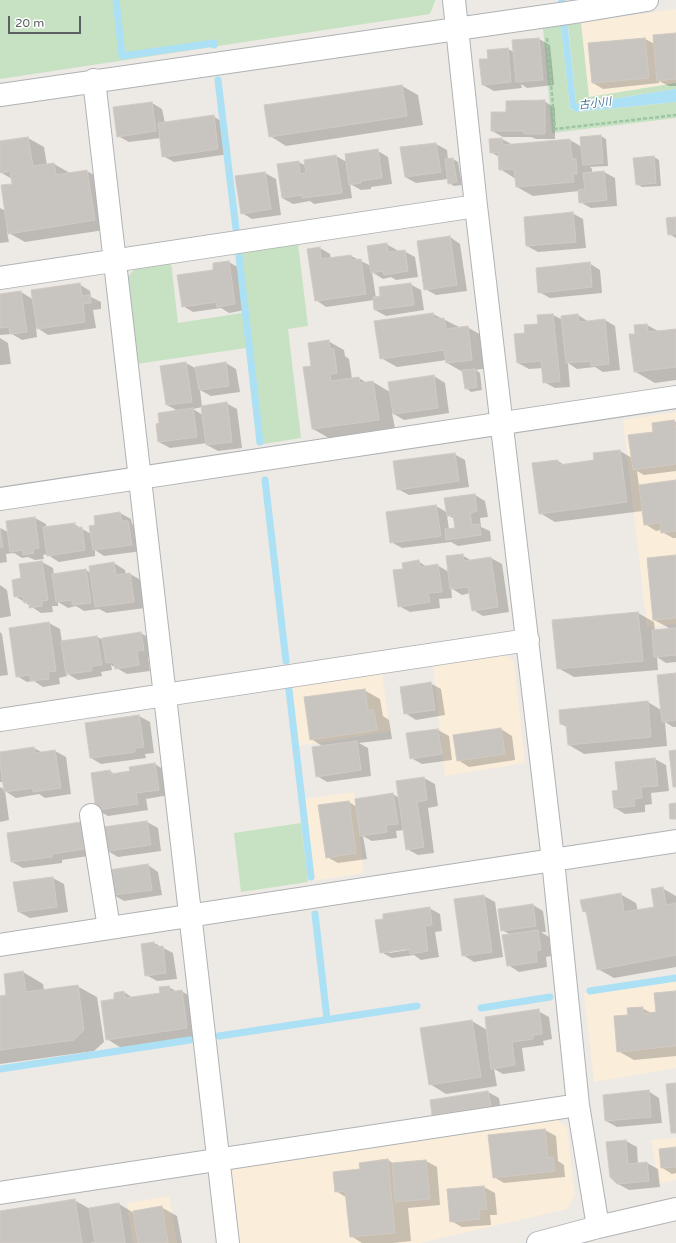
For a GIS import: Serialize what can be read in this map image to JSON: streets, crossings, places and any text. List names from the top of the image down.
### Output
{
  "water": ["古小川"],
  "scale_bar": "20 m"
}
